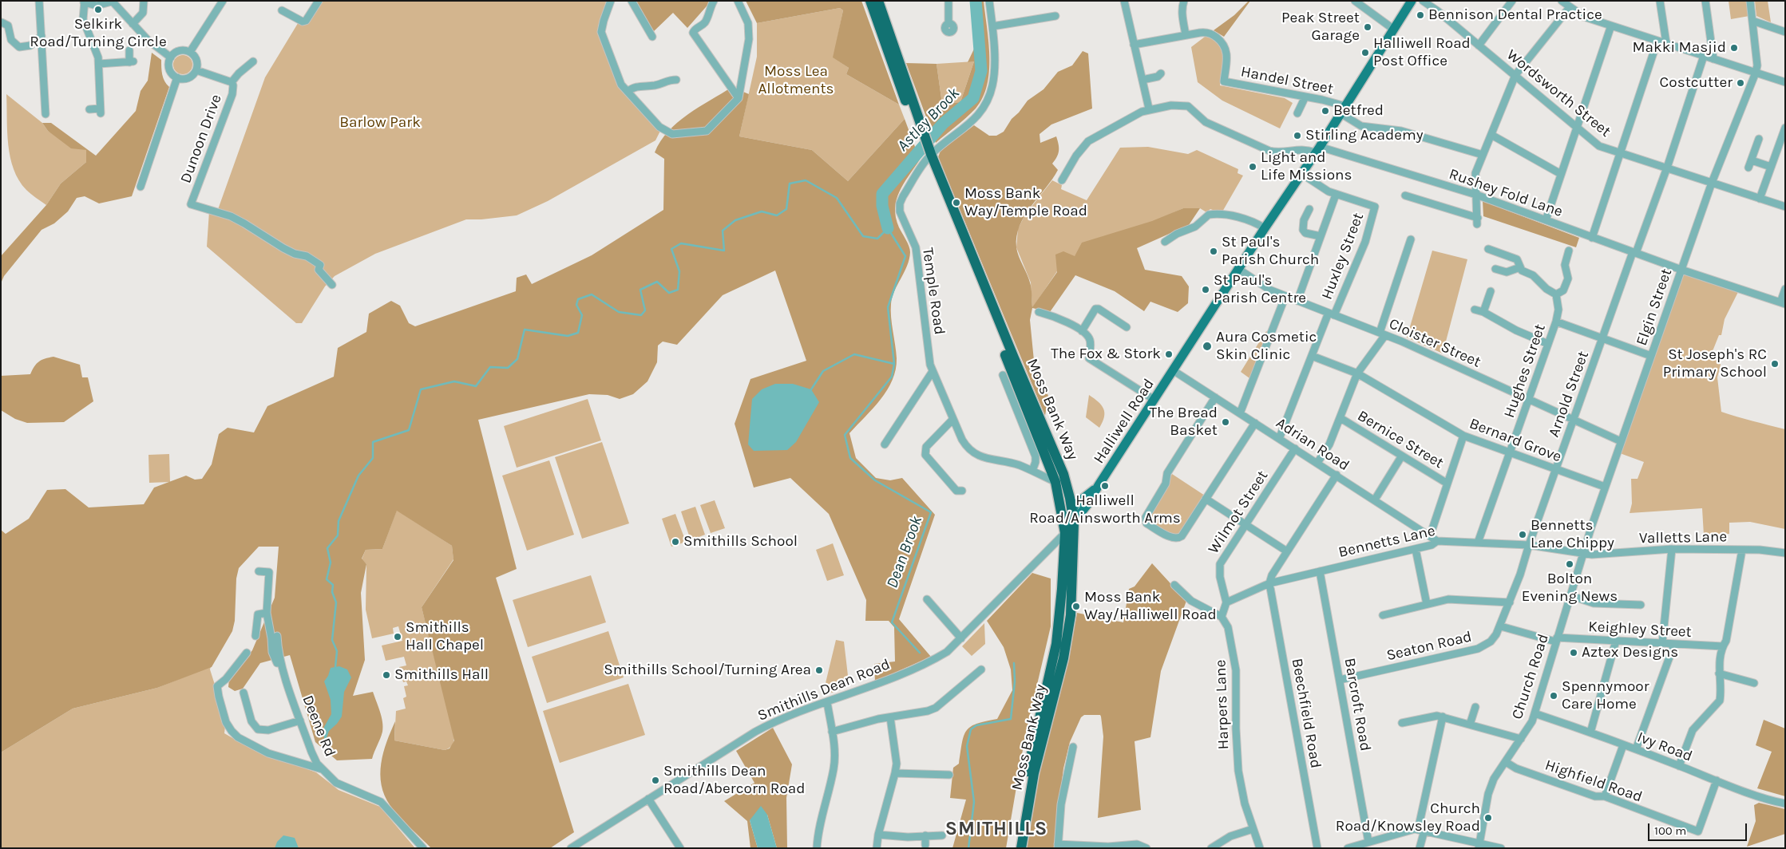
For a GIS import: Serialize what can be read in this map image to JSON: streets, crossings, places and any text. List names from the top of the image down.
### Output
{
  "streets": {
    "highway": ["Moss Bank Way"],
    "main road": ["Halliwell Road"],
    "street": [
      "Handel Street",
      "Wordsworth Street",
      "Dunoon Drive",
      "Rushey Fold Lane",
      "Huxley Street",
      "Temple Road",
      "Elgin Street",
      "Cloister Street",
      "Hughes Street",
      "Arnold Street",
      "Bernice Street",
      "Bernard Grove",
      "Adrian Road",
      "Wilmot Street",
      "Valletts Lane",
      "Bennetts Lane",
      "Keighley Street",
      "Seaton Road",
      "Church Road",
      "Smithills Dean Road",
      "Harpers Lane",
      "Barcroft Road",
      "Beechfield Road",
      "Deene Rd",
      "Ivy Road",
      "Highfield Road"
    ]
  },
  "crossings": [
    ["Handel Street", "Halliwell Road"],
    ["Wordsworth Street", "Elgin Street"],
    ["Wordsworth Street", "Arnold Street"],
    ["Rushey Fold Lane", "Elgin Street"],
    ["Rushey Fold Lane", "Arnold Street"],
    ["Rushey Fold Lane", "Halliwell Road"],
    ["Huxley Street", "Cloister Street"],
    ["Huxley Street", "Bernard Grove"],
    ["Huxley Street", "Adrian Road"],
    ["Temple Road", "Moss Bank Way"],
    ["Elgin Street", "Cloister Street"],
    ["Elgin Street", "Bernard Grove"],
    ["Elgin Street", "Valletts Lane"],
    ["Elgin Street", "Bennetts Lane"],
    ["Elgin Street", "Church Road"],
    ["Cloister Street", "Hughes Street"],
    ["Cloister Street", "Arnold Street"],
    ["Cloister Street", "Halliwell Road"],
    ["Hughes Street", "Bernard Grove"],
    ["Hughes Street", "Bennetts Lane"],
    ["Arnold Street", "Bernard Grove"],
    ["Arnold Street", "Bennetts Lane"],
    ["Arnold Street", "Seaton Road"],
    ["Moss Bank Way", "Halliwell Road"],
    ["Moss Bank Way", "Smithills Dean Road"],
    ["Halliwell Road", "Adrian Road"],
    ["Halliwell Road", "Smithills Dean Road"],
    ["Adrian Road", "Wilmot Street"],
    ["Adrian Road", "Bennetts Lane"],
    ["Wilmot Street", "Bennetts Lane"],
    ["Wilmot Street", "Harpers Lane"],
    ["Valletts Lane", "Bennetts Lane"],
    ["Valletts Lane", "Church Road"],
    ["Bennetts Lane", "Seaton Road"],
    ["Bennetts Lane", "Church Road"],
    ["Bennetts Lane", "Barcroft Road"],
    ["Bennetts Lane", "Beechfield Road"],
    ["Keighley Street", "Seaton Road"],
    ["Keighley Street", "Church Road"],
    ["Seaton Road", "Barcroft Road"],
    ["Church Road", "Ivy Road"],
    ["Church Road", "Highfield Road"],
    ["Ivy Road", "Highfield Road"]
  ],
  "districts": ["SMITHILLS"],
  "water": ["Astley Brook", "Dean Brook"],
  "parks": ["Moss Lea Allotments", "Barlow Park"],
  "places": [
    "Selkirk Road/Turning Circle",
    "Bennison Dental Practice",
    "Peak Street Garage",
    "Makki Masjid",
    "Halliwell Road Post Office",
    "Costcutter",
    "Betfred",
    "Stirling Academy",
    "Light and Life Missions",
    "Moss Bank Way/Temple Road",
    "St Paul's Parish Church",
    "St Paul's Parish Centre",
    "Aura Cosmetic Skin Clinic",
    "The Fox & Stork",
    "St Joseph's RC Primary School",
    "The Bread Basket",
    "Halliwell Road/Ainsworth Arms",
    "Bennetts Lane Chippy",
    "Smithills School",
    "Bolton Evening News",
    "Moss Bank Way/Halliwell Road",
    "Smithills Hall Chapel",
    "Aztex Designs",
    "Smithills School/Turning Area",
    "Smithills Hall",
    "Spennymoor Care Home",
    "Smithills Dean Road/Abercorn Road",
    "Church Road/Knowsley Road"
  ],
  "scale_bar": "100 m"
}
